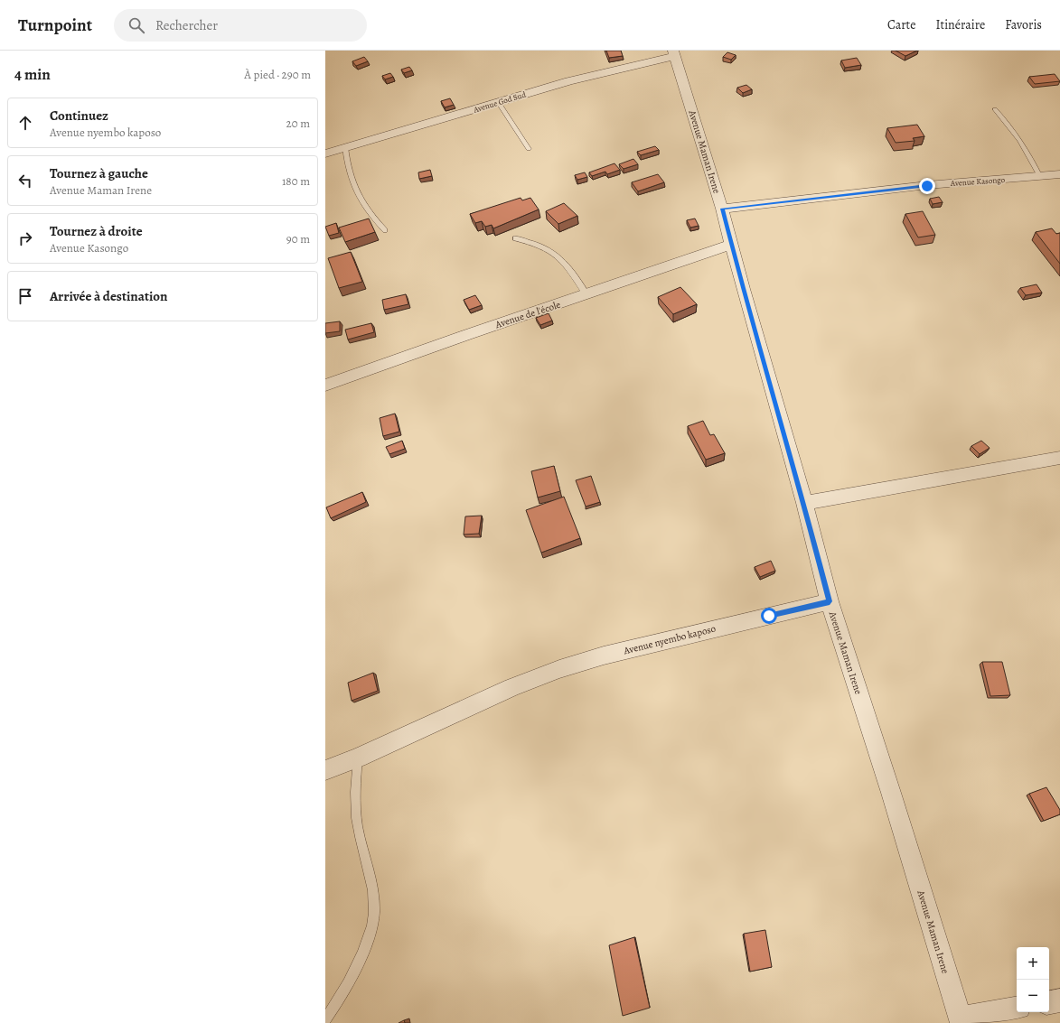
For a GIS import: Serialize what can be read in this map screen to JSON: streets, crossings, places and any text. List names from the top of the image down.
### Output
{
  "streets": {
    "street": [
      "Avenue God Sud",
      "Avenue Maman Irene",
      "Avenue Kasongo",
      "Avenue de l'école",
      "Avenue nyembo kaposo"
    ]
  },
  "crossings": [
    ["Avenue God Sud", "Avenue Maman Irene"],
    ["Avenue Maman Irene", "Avenue Kasongo"],
    ["Avenue Maman Irene", "Avenue de l'école"],
    ["Avenue Maman Irene", "Avenue nyembo kaposo"]
  ],
  "page": {
    "header": "Turnpoint",
    "search": "Rechercher",
    "nav": ["Carte", "Itinéraire", "Favoris"],
    "heading": ["4 min", "À pied · 290 m"],
    "list": [
      ["Continuez", "Avenue nyembo kaposo", "20 m"],
      ["Tournez à gauche", "Avenue Maman Irene", "180 m"],
      ["Tournez à droite", "Avenue Kasongo", "90 m"],
      "Arrivée à destination"
    ],
    "map_buttons": ["+", "−"]
  }
}
